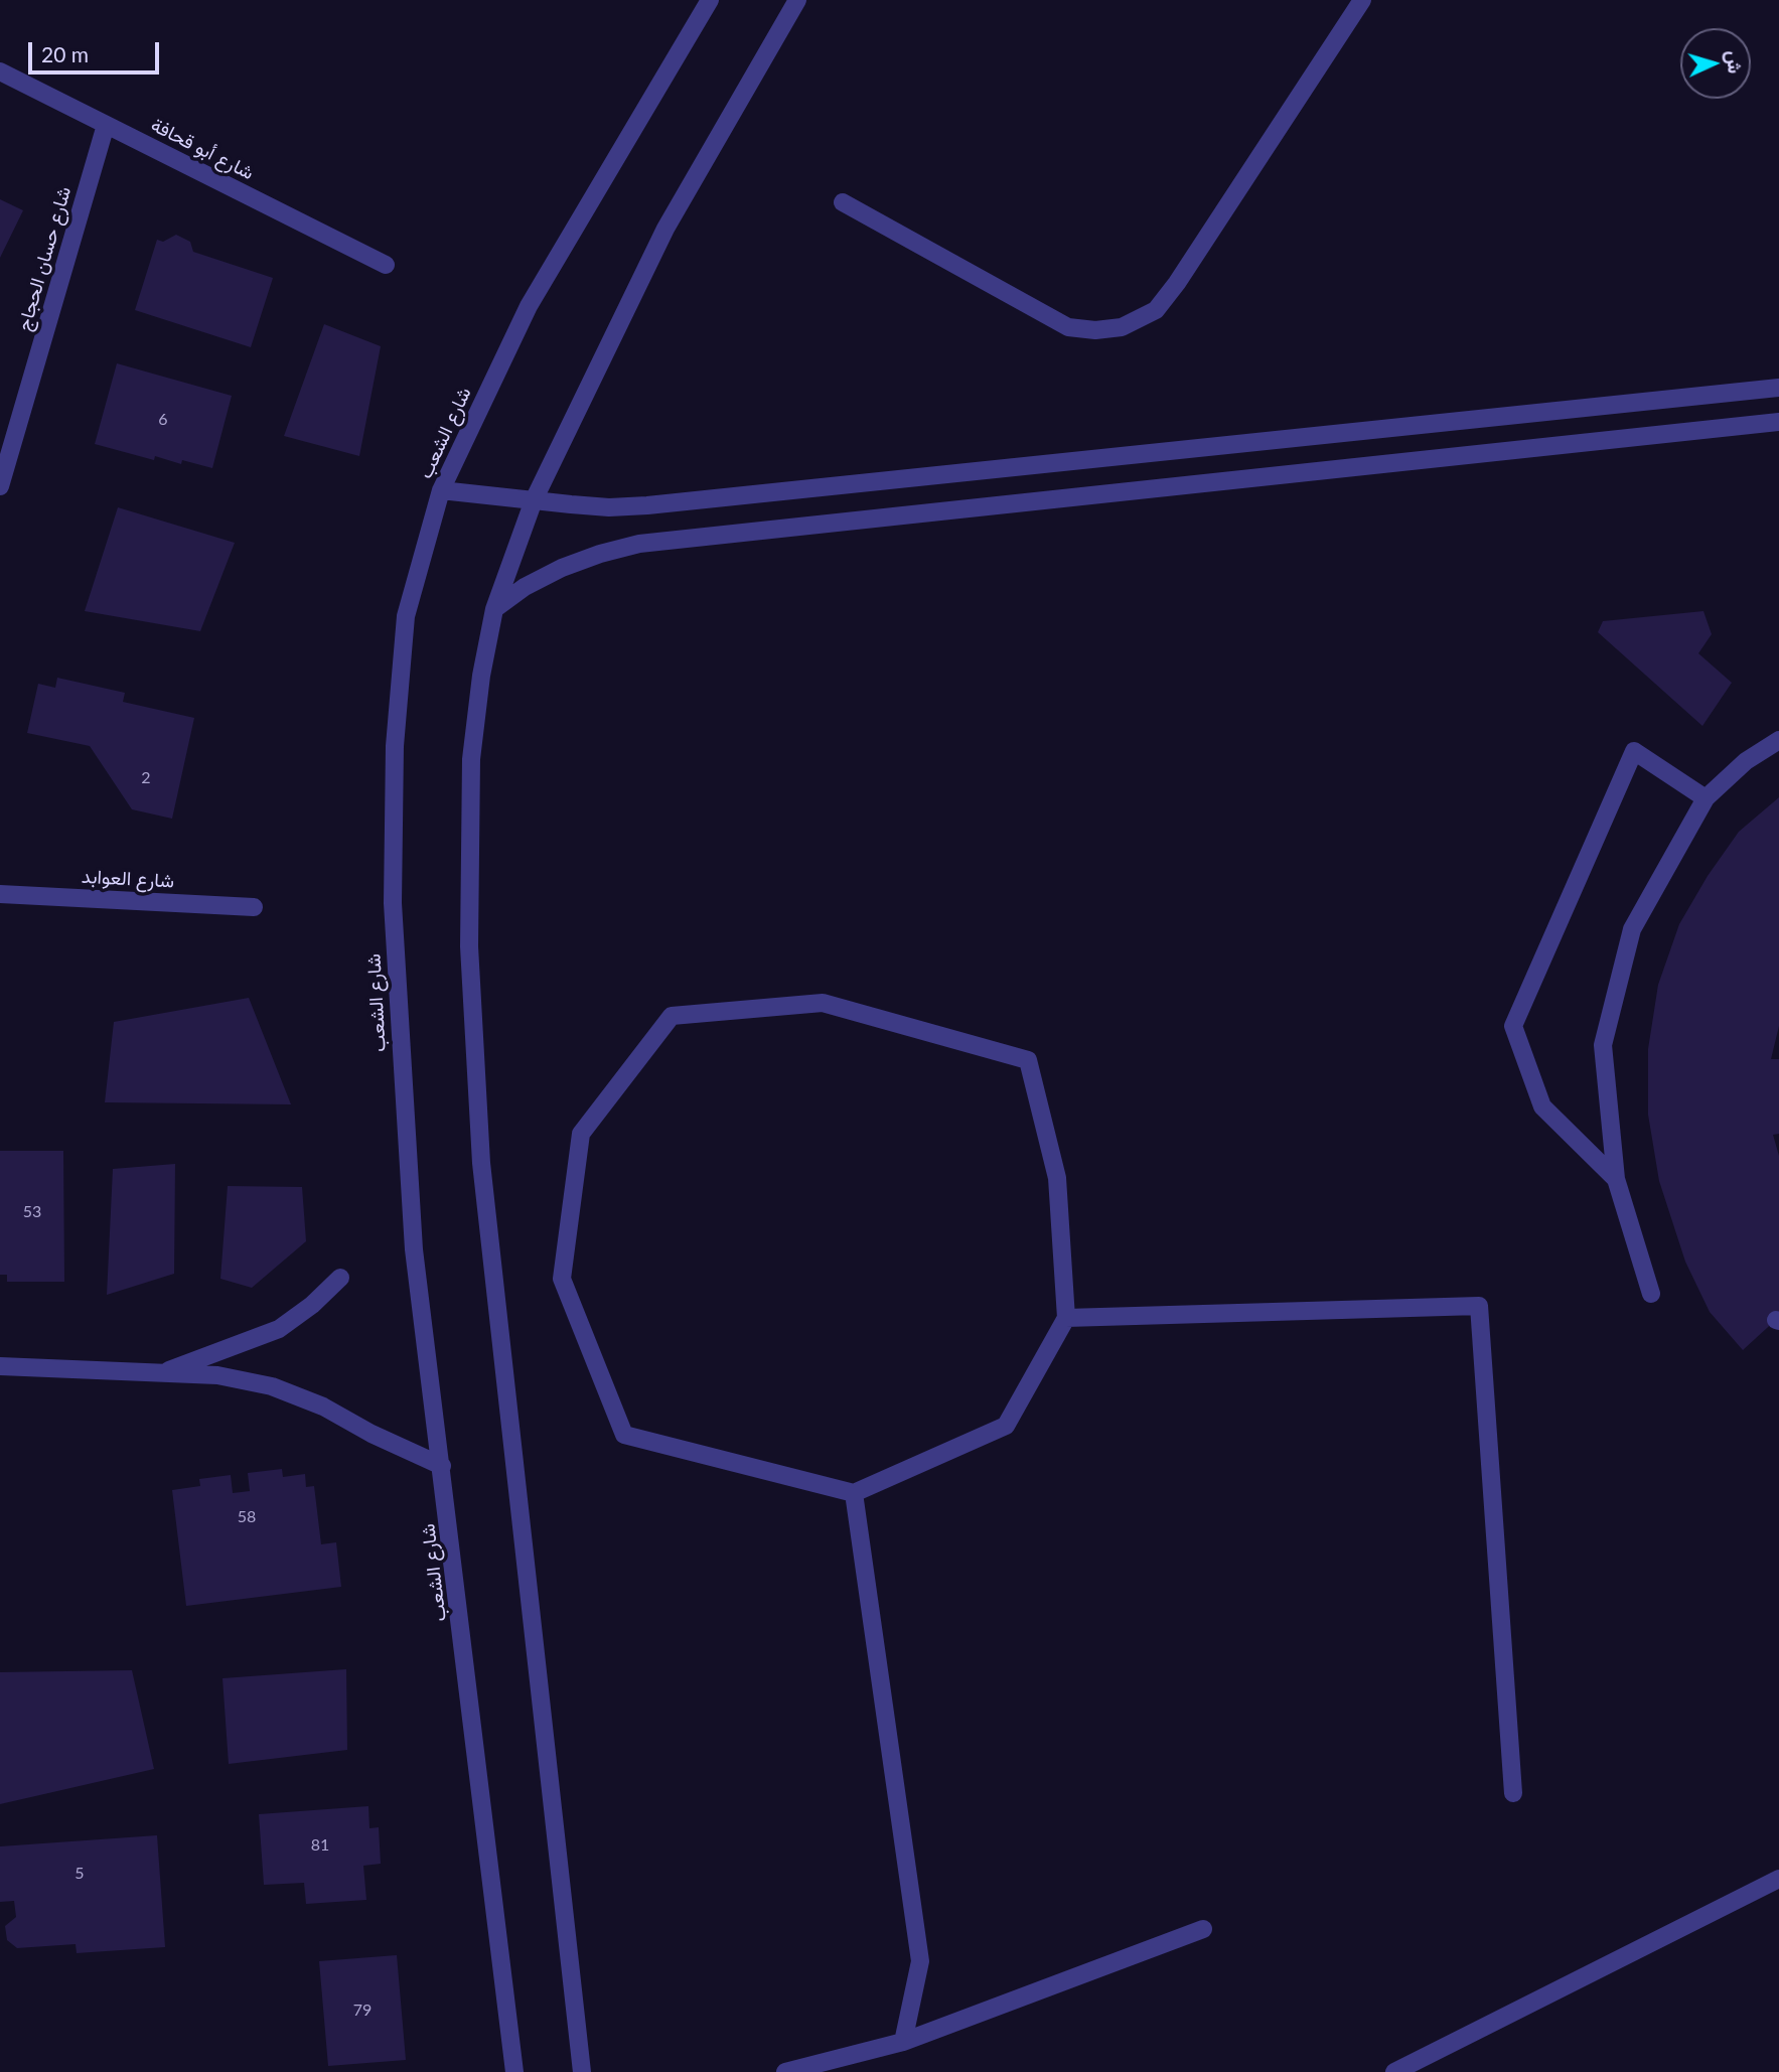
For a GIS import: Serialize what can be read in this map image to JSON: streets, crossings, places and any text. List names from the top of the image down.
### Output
{
  "streets": {
    "street": [
      "شارع أبو قحافة",
      "شارع حسان الحجاج",
      "شارع الشعب",
      "شارع العوابد"
    ]
  },
  "crossings": [
    ["شارع أبو قحافة", "شارع حسان الحجاج"]
  ],
  "house_numbers": [
    "6",
    "2",
    "53",
    "58",
    "81",
    "5",
    "79"
  ],
  "scale_bar": "20 m",
  "north": "right"
}
